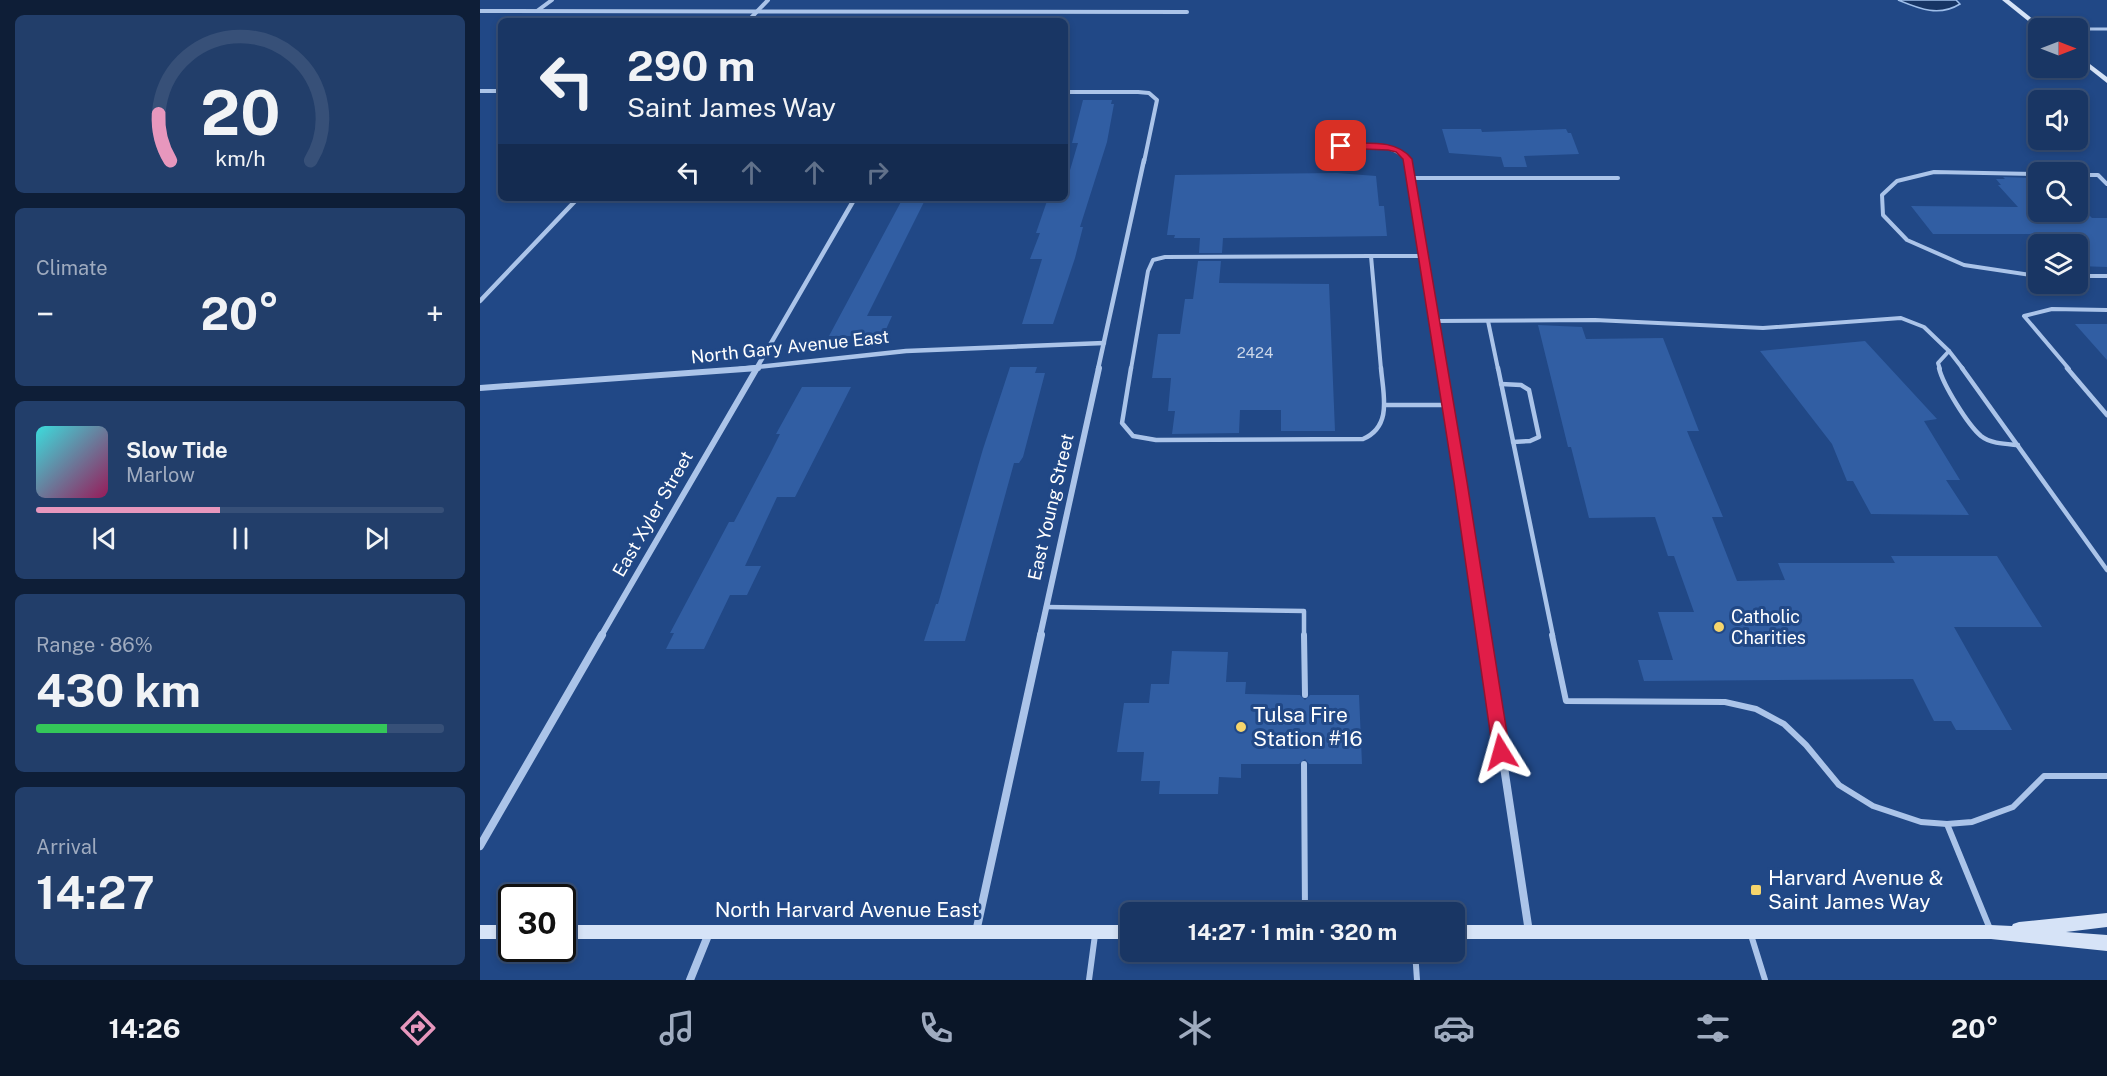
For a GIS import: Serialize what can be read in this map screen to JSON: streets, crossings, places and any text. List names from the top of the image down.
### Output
{
  "streets": {
    "main road": ["North Harvard Avenue East"],
    "street": ["North Gary Avenue East", "East Young Street", "East Xyler Street"]
  },
  "crossings": [
    ["North Gary Avenue East", "East Young Street"],
    ["North Gary Avenue East", "East Xyler Street"],
    ["East Young Street", "North Harvard Avenue East"]
  ],
  "places": {
    "other": ["Catholic Charities", "Tulsa Fire Station #16"],
    "transit": ["Harvard Avenue & Saint James Way"]
  },
  "house_numbers": ["2424"],
  "north": "right",
  "page": {
    "turn": ["290 m", "Saint James Way"],
    "tile": [
      "Climate",
      ["Range · 86%", "430 km"],
      ["Arrival", "14:27"]
    ],
    "heat": ["−", "20°", "+"],
    "song": ["Slow Tide", "Marlow"],
    "limit": "30",
    "trip": "14:27 · 1 min · 320 m",
    "tabs": ["14:26", "20°"],
    "gauge": ["20", "km/h"]
  }
}
